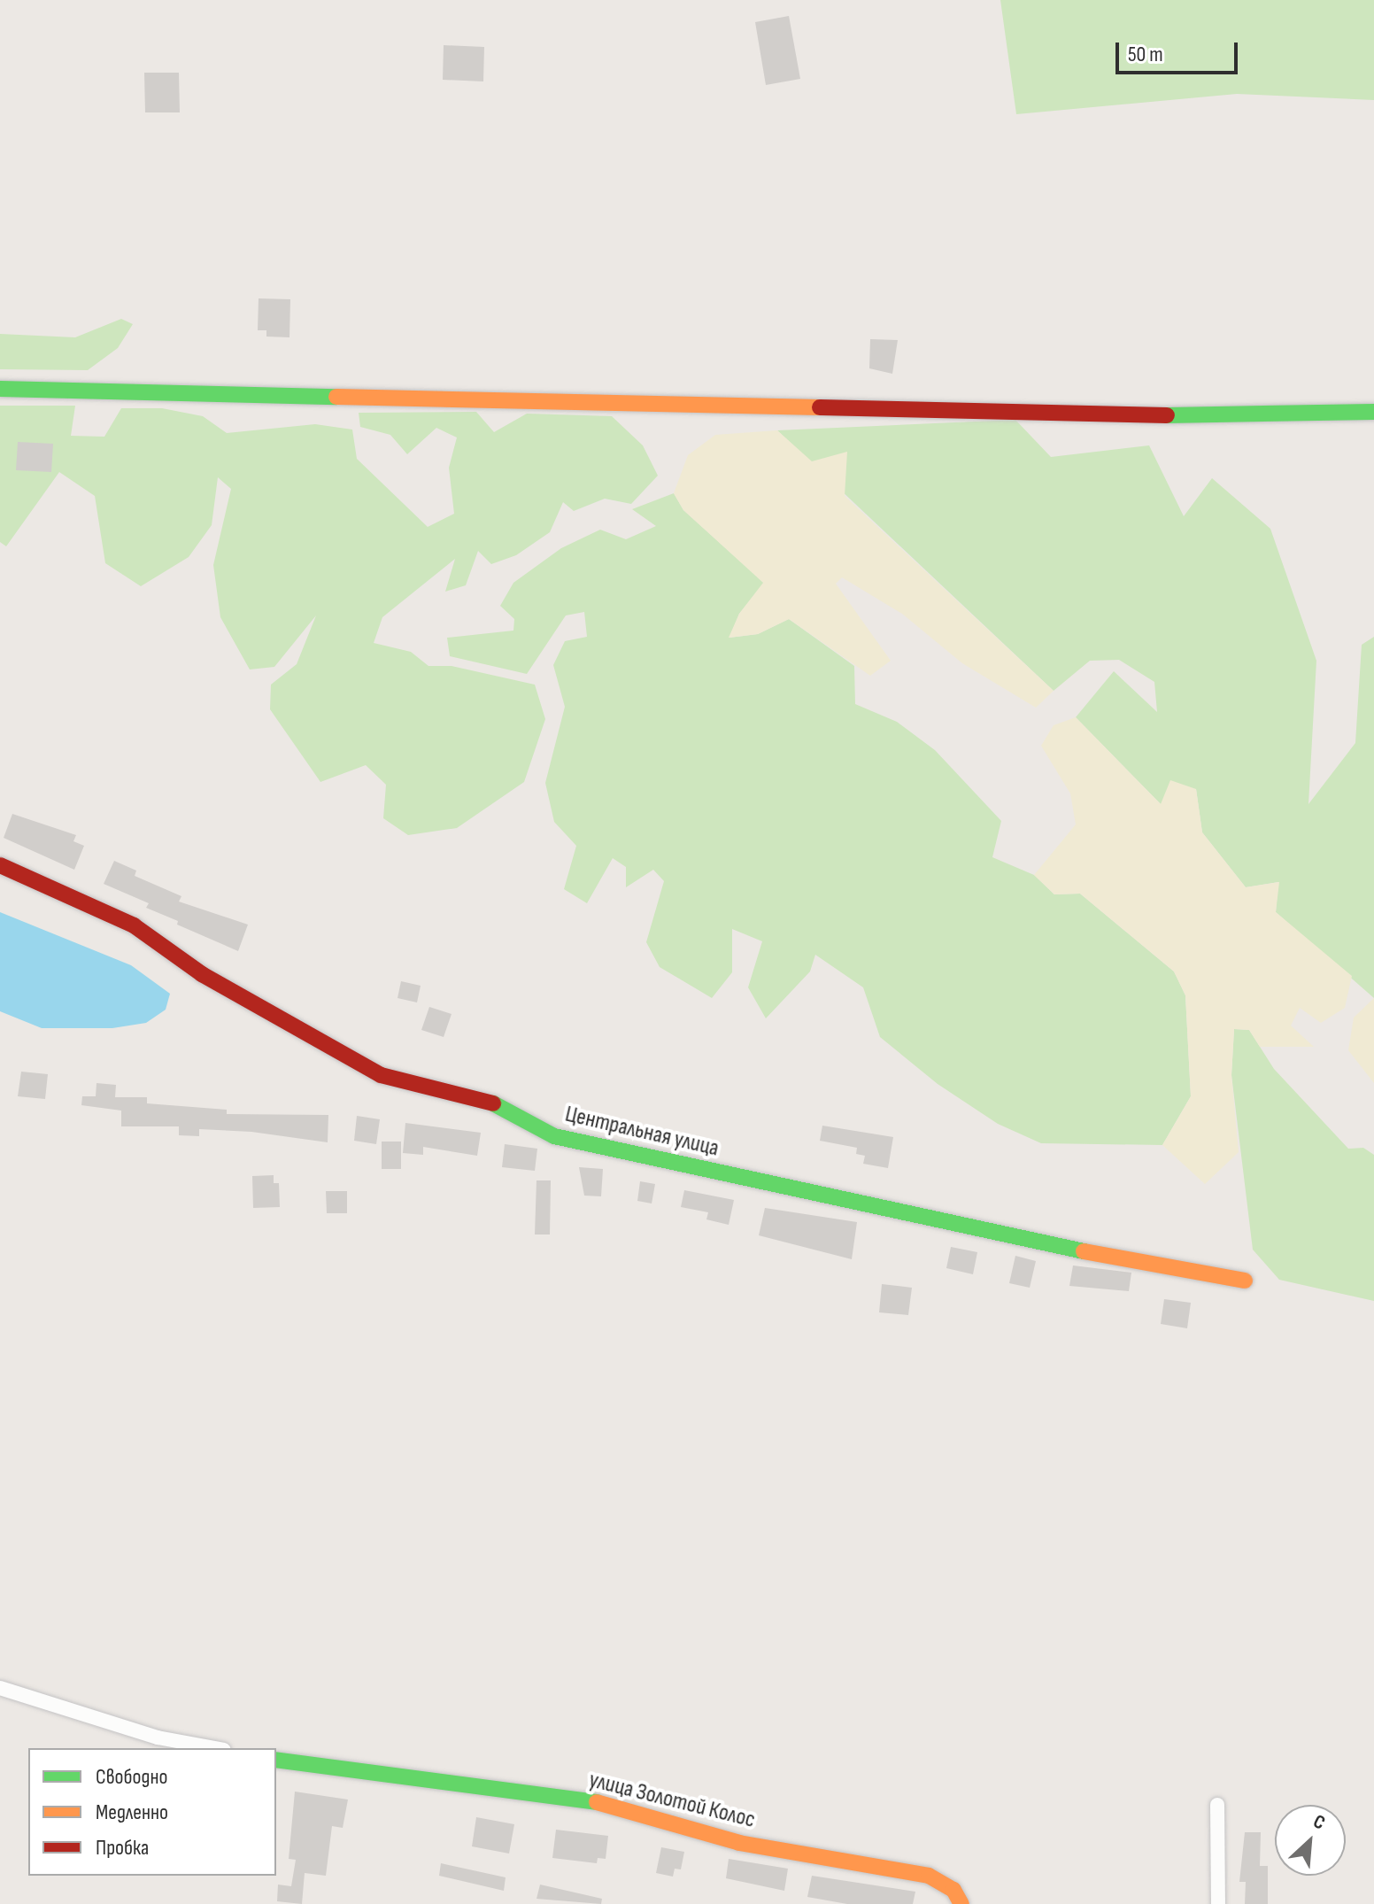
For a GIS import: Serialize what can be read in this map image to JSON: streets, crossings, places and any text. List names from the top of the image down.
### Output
{
  "streets": {
    "street": ["Центральная улица", "улица Золотой Колос"]
  },
  "legend": ["Свободно", "Медленно", "Пробка"],
  "scale_bar": "50 m",
  "north": "top right"
}
